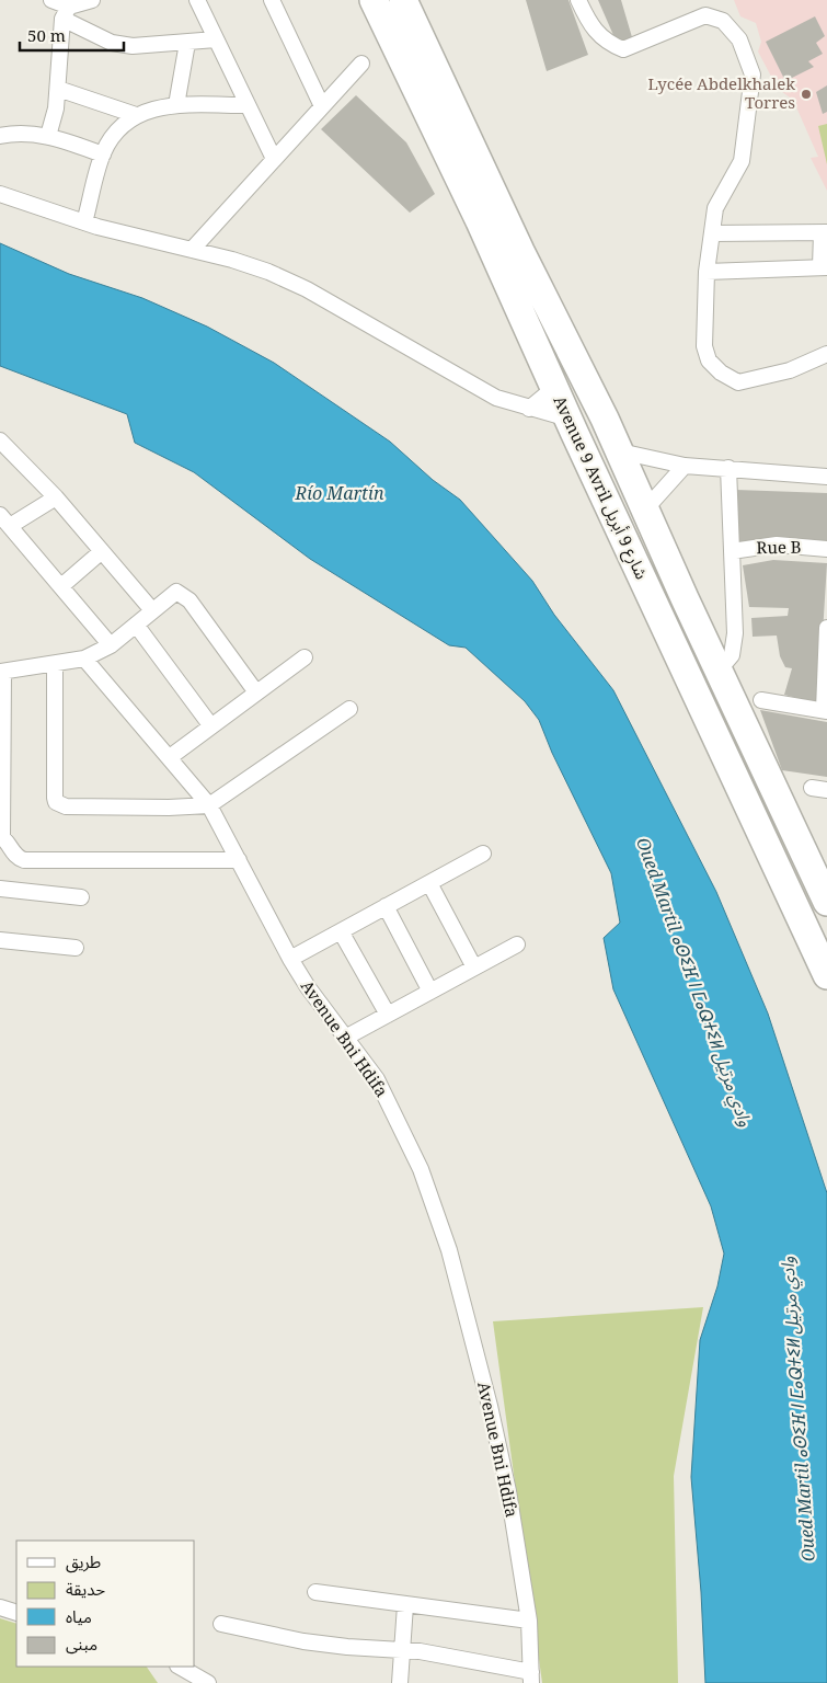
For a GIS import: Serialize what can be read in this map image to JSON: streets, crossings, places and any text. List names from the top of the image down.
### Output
{
  "streets": {
    "highway": ["Avenue 9 Avril شارع 9 أبريل"],
    "street": ["Rue B", "Avenue Bni Hdifa"]
  },
  "water": ["Río Martín", "Oued Martil ⴰⵙⵉⴼ ⵏ ⵎⴰⵕⵜⵉⵍ وادي مرتيل"],
  "places": ["Lycée Abdelkhalek Torres"],
  "legend": [
    "طريق",
    "حديقة",
    "مياه",
    "مبنى"
  ],
  "scale_bar": "50 m"
}
